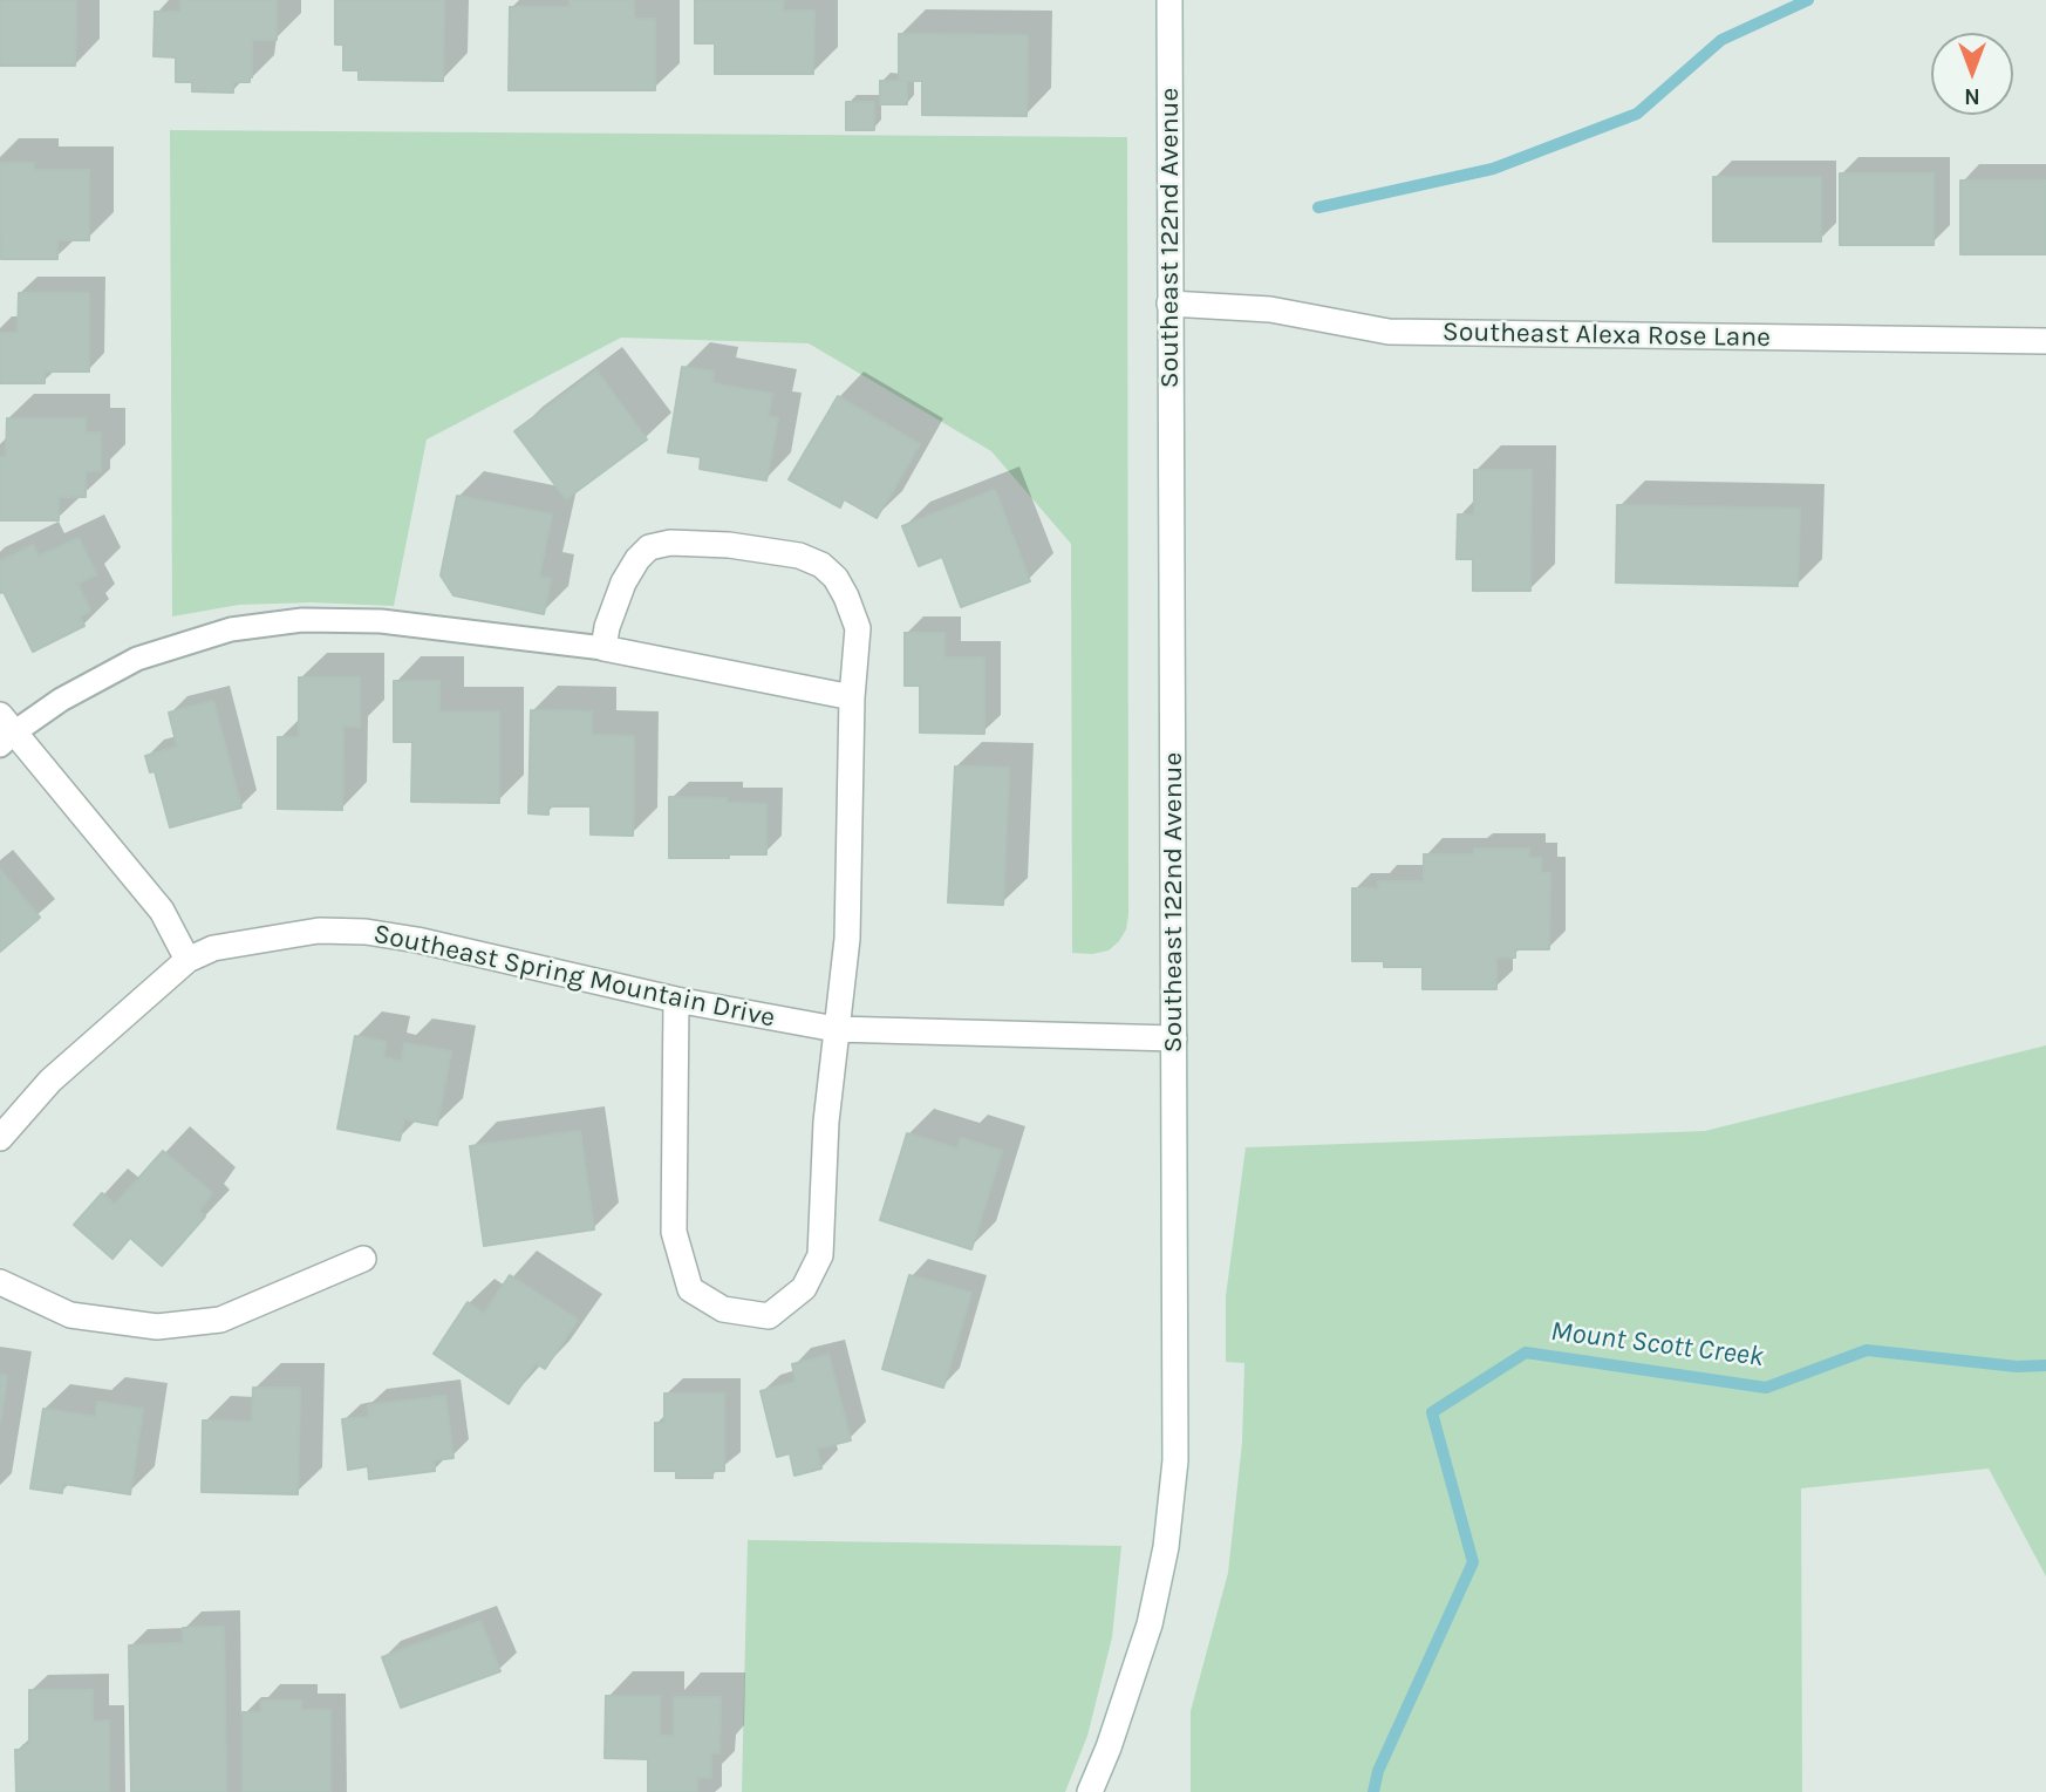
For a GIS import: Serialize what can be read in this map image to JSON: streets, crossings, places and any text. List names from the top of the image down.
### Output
{
  "streets": {
    "street": ["Southeast 122nd Avenue", "Southeast Alexa Rose Lane", "Southeast Spring Mountain Drive"]
  },
  "crossings": [
    ["Southeast 122nd Avenue", "Southeast Alexa Rose Lane"],
    ["Southeast 122nd Avenue", "Southeast Spring Mountain Drive"]
  ],
  "water": ["Mount Scott Creek"],
  "north": "bottom"
}
